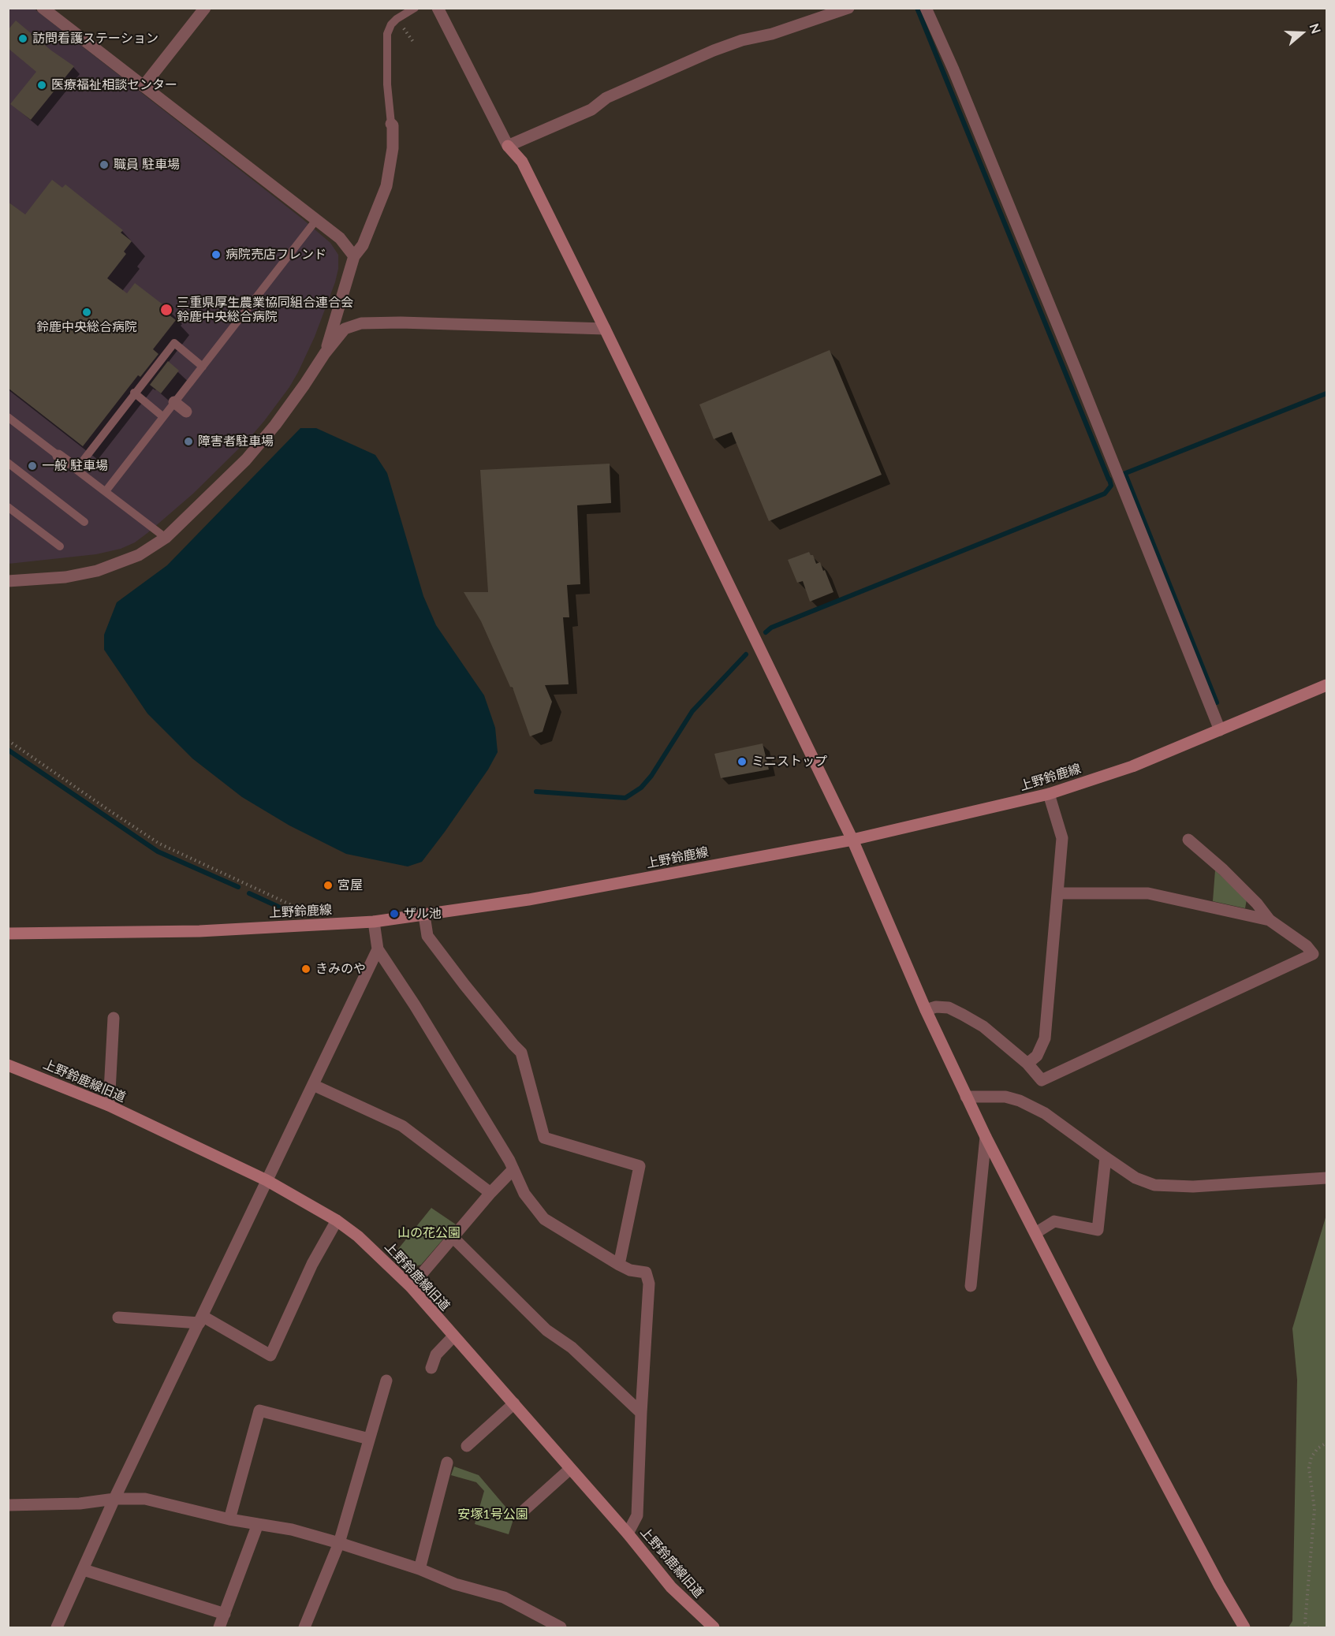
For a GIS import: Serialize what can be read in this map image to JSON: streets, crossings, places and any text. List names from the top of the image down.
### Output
{
  "streets": {
    "street": ["上野鈴鹿線", "上野鈴鹿線旧道"]
  },
  "parks": ["山の花公園", "安塚1号公園"],
  "places": [
    "訪問看護ステーション",
    "医療福祉相談センター",
    "職員 駐車場",
    "病院売店フレンド",
    "三重県厚生農業協同組合連合会 鈴鹿中央総合病院",
    "鈴鹿中央総合病院",
    "障害者駐車場",
    "一般 駐車場",
    "ミニストップ",
    "宮屋",
    "ザル池",
    "きみのや"
  ],
  "north": "right"
}
